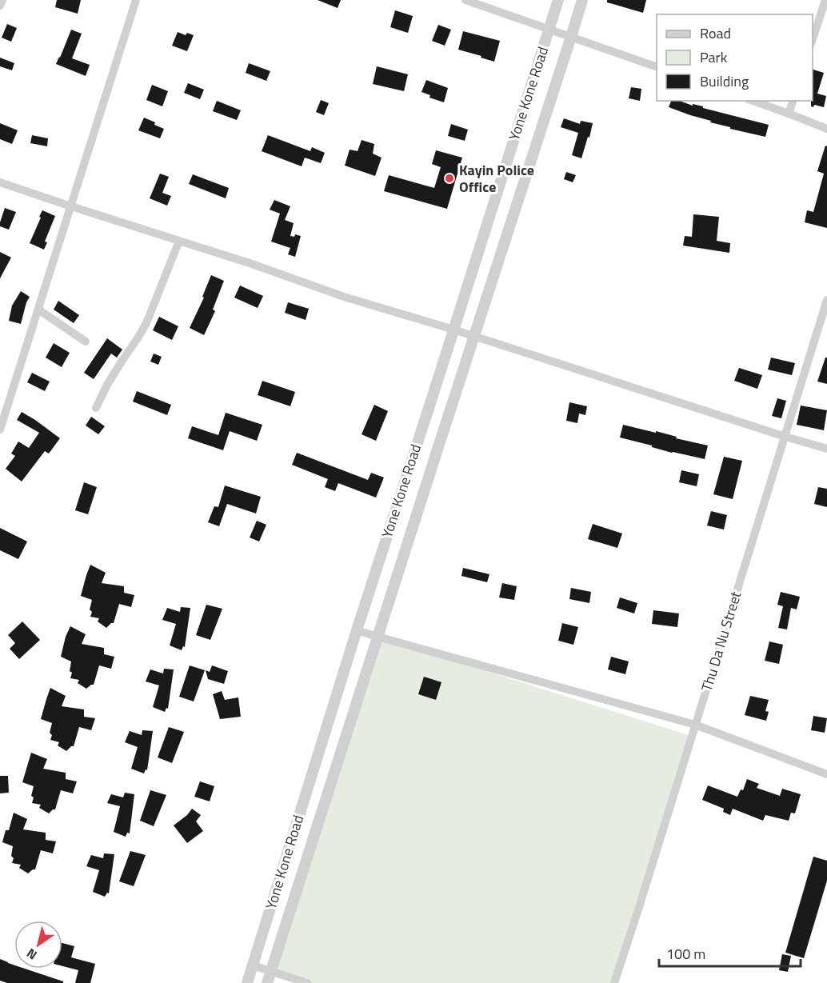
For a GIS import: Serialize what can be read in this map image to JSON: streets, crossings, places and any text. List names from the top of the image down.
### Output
{
  "streets": {
    "street": ["Yone Kone Road", "Thu Da Nu Street"]
  },
  "places": ["Kayin Police Office"],
  "legend": ["Road", "Park", "Building"],
  "scale_bar": "100 m",
  "north": "bottom left"
}
